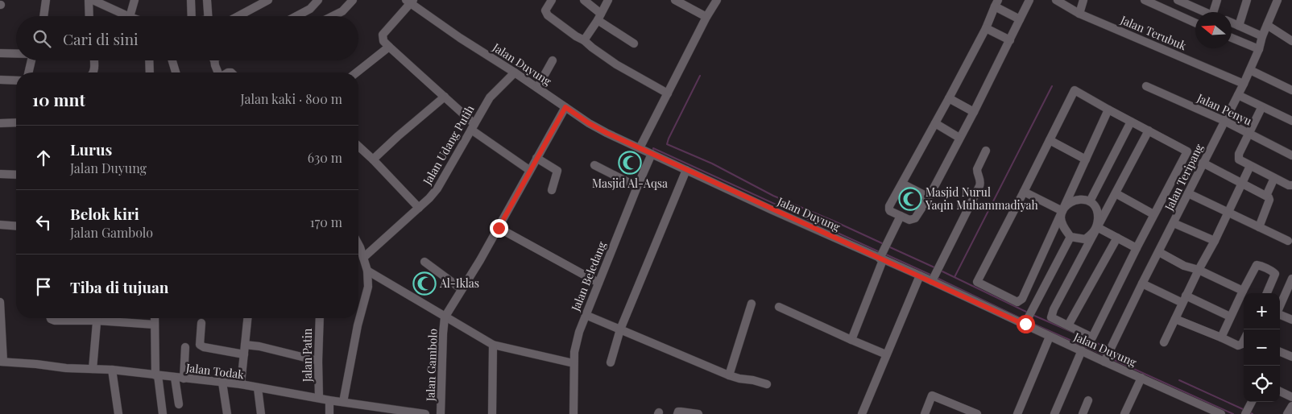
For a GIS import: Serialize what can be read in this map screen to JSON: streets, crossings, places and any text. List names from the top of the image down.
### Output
{
  "streets": {
    "street": [
      "Jalan Terubuk",
      "Jalan Duyung",
      "Jalan Penyu",
      "Jalan Udang Putih",
      "Jalan Teripang",
      "Jalan Beledang",
      "Jalan Patin",
      "Jalan Gambolo",
      "Jalan Todak"
    ]
  },
  "crossings": [
    ["Jalan Terubuk", "Jalan Teripang"],
    ["Jalan Duyung", "Jalan Udang Putih"],
    ["Jalan Duyung", "Jalan Teripang"],
    ["Jalan Duyung", "Jalan Beledang"],
    ["Jalan Duyung", "Jalan Gambolo"],
    ["Jalan Penyu", "Jalan Teripang"],
    ["Jalan Patin", "Jalan Todak"]
  ],
  "places": {
    "mosque": ["Masjid Al-Aqsa", "Masjid Nurul Yaqin Muhammadiyah", "Al-Iklas"]
  },
  "north": "left",
  "page": {
    "search": "Cari di sini",
    "heading": ["10 mnt", "Jalan kaki · 800 m"],
    "list": [
      ["Lurus", "Jalan Duyung", "630 m"],
      ["Belok kiri", "Jalan Gambolo", "170 m"],
      "Tiba di tujuan"
    ],
    "map_buttons": ["+", "−"]
  }
}
